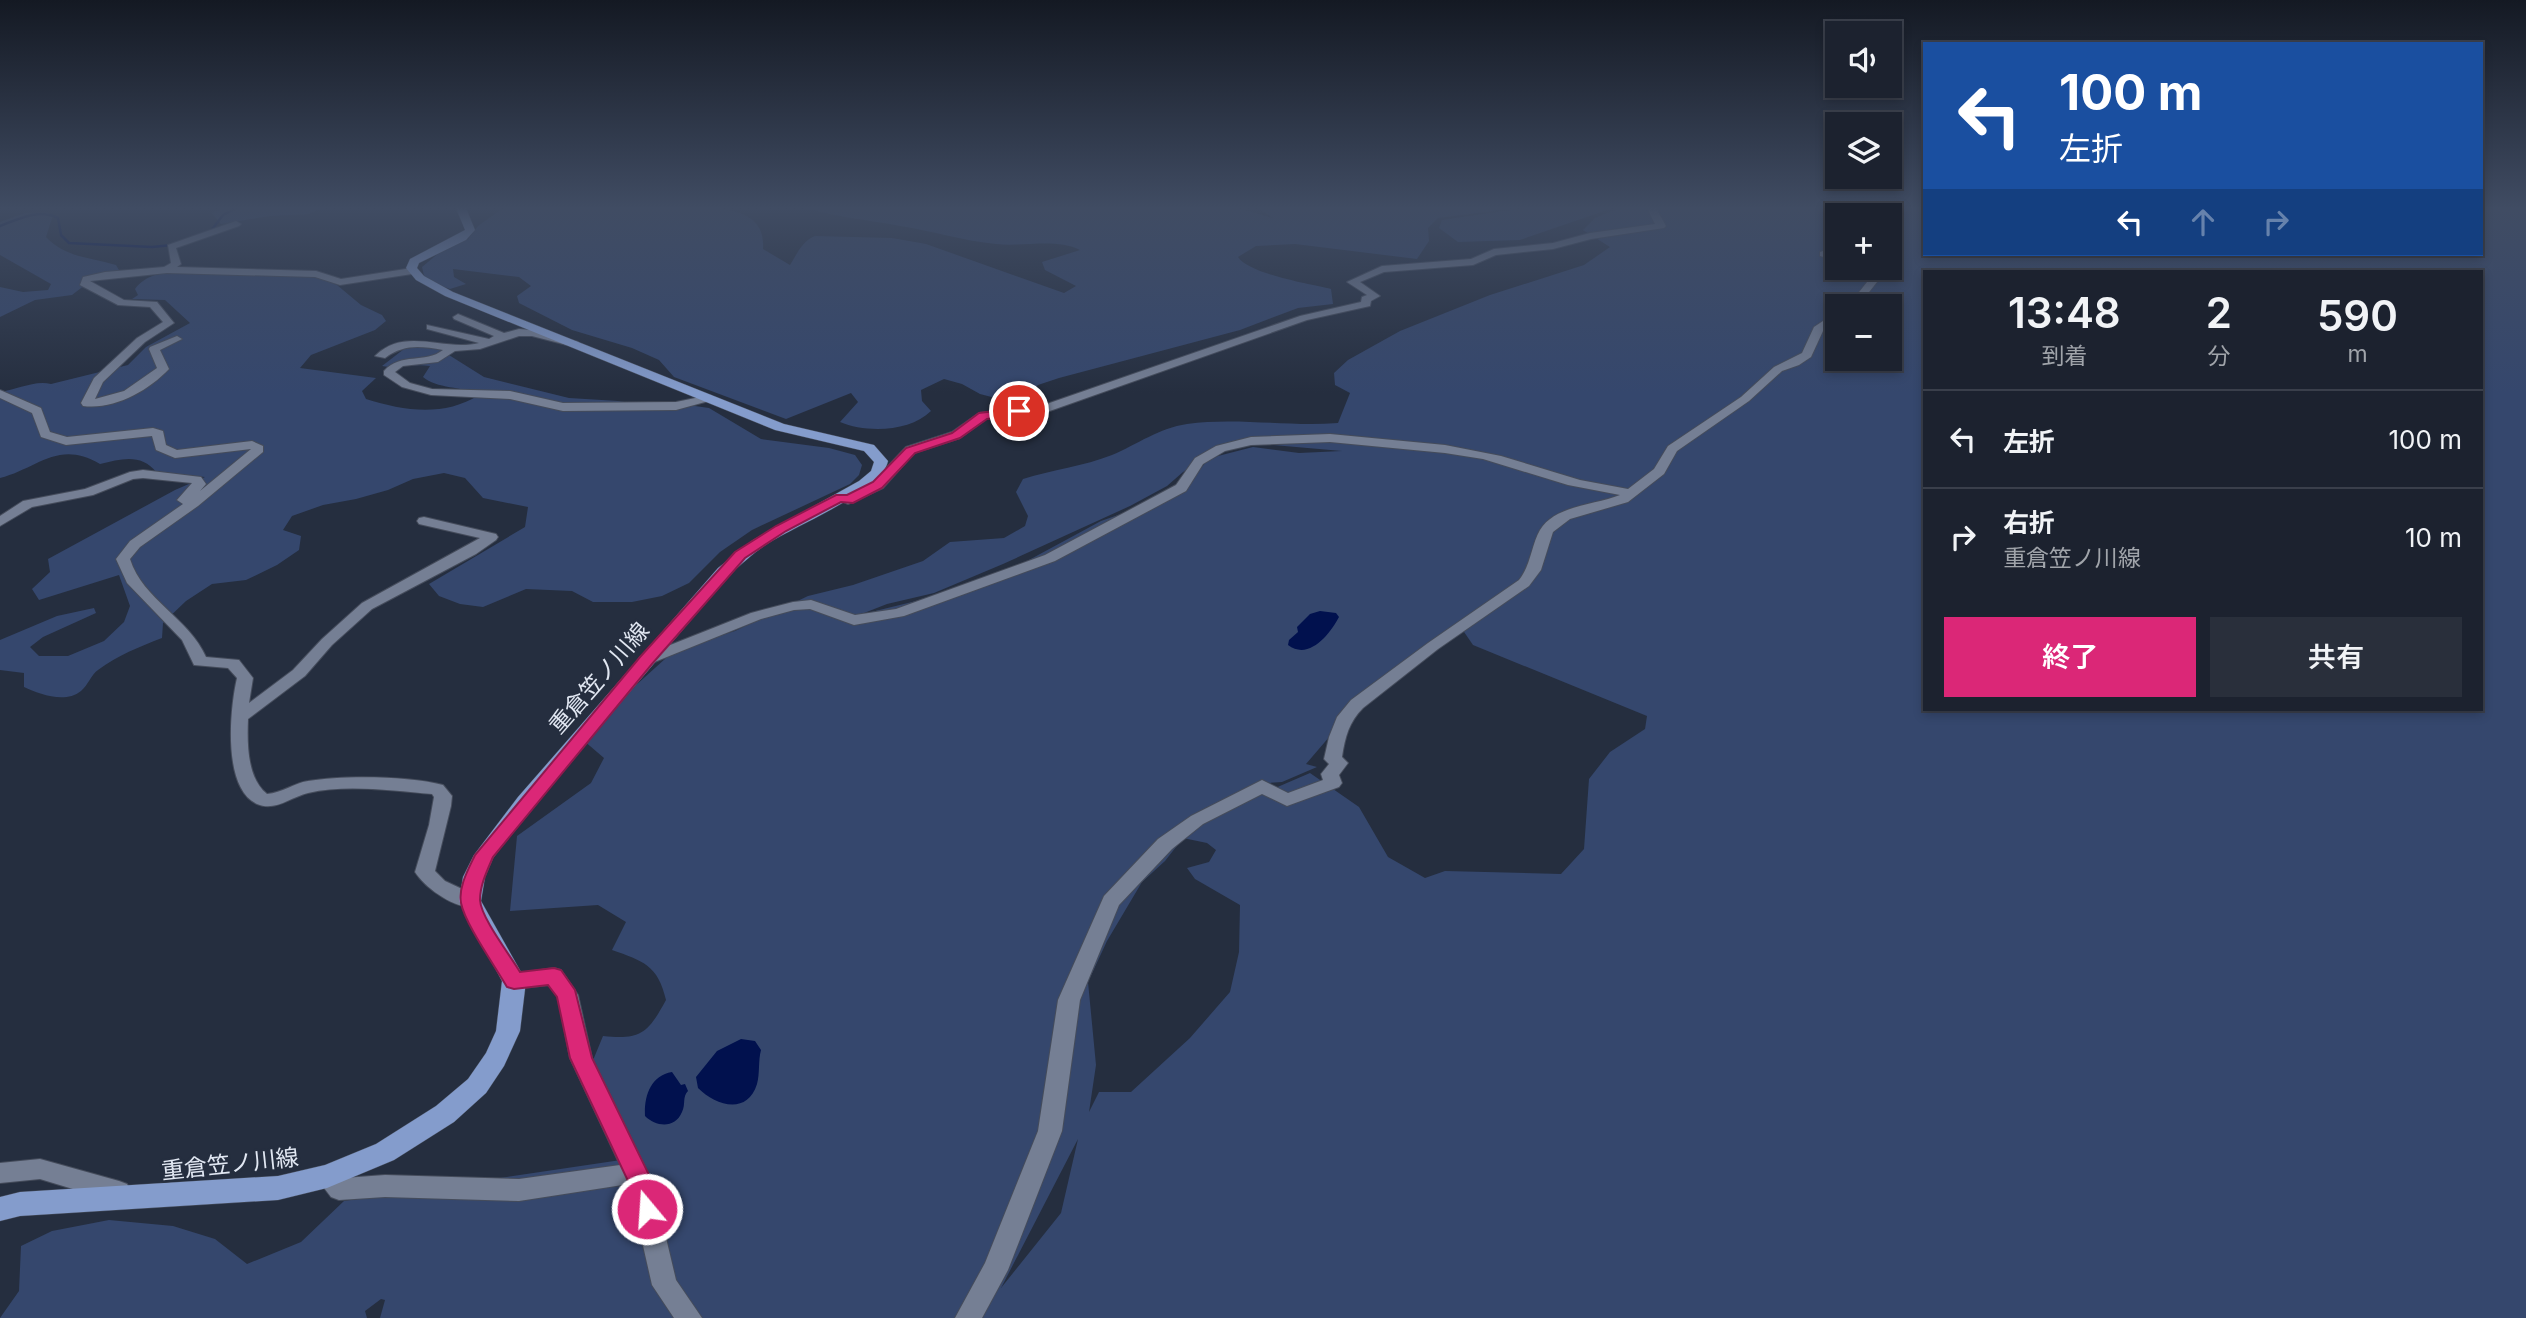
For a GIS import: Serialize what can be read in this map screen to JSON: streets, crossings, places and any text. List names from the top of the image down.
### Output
{
  "streets": {
    "main road": ["重倉笠ノ川線"]
  },
  "page": {
    "map_buttons": ["+", "−"],
    "turn": ["100 m", "左折"],
    "eta": [
      "13:48",
      "到着",
      "2",
      "分",
      "590",
      "m"
    ],
    "list": [
      {
        "name": "左折",
        "value": "100 m"
      },
      {
        "name": "右折",
        "note": "重倉笠ノ川線",
        "value": "10 m"
      }
    ],
    "buttons": ["終了", "共有"]
  }
}
